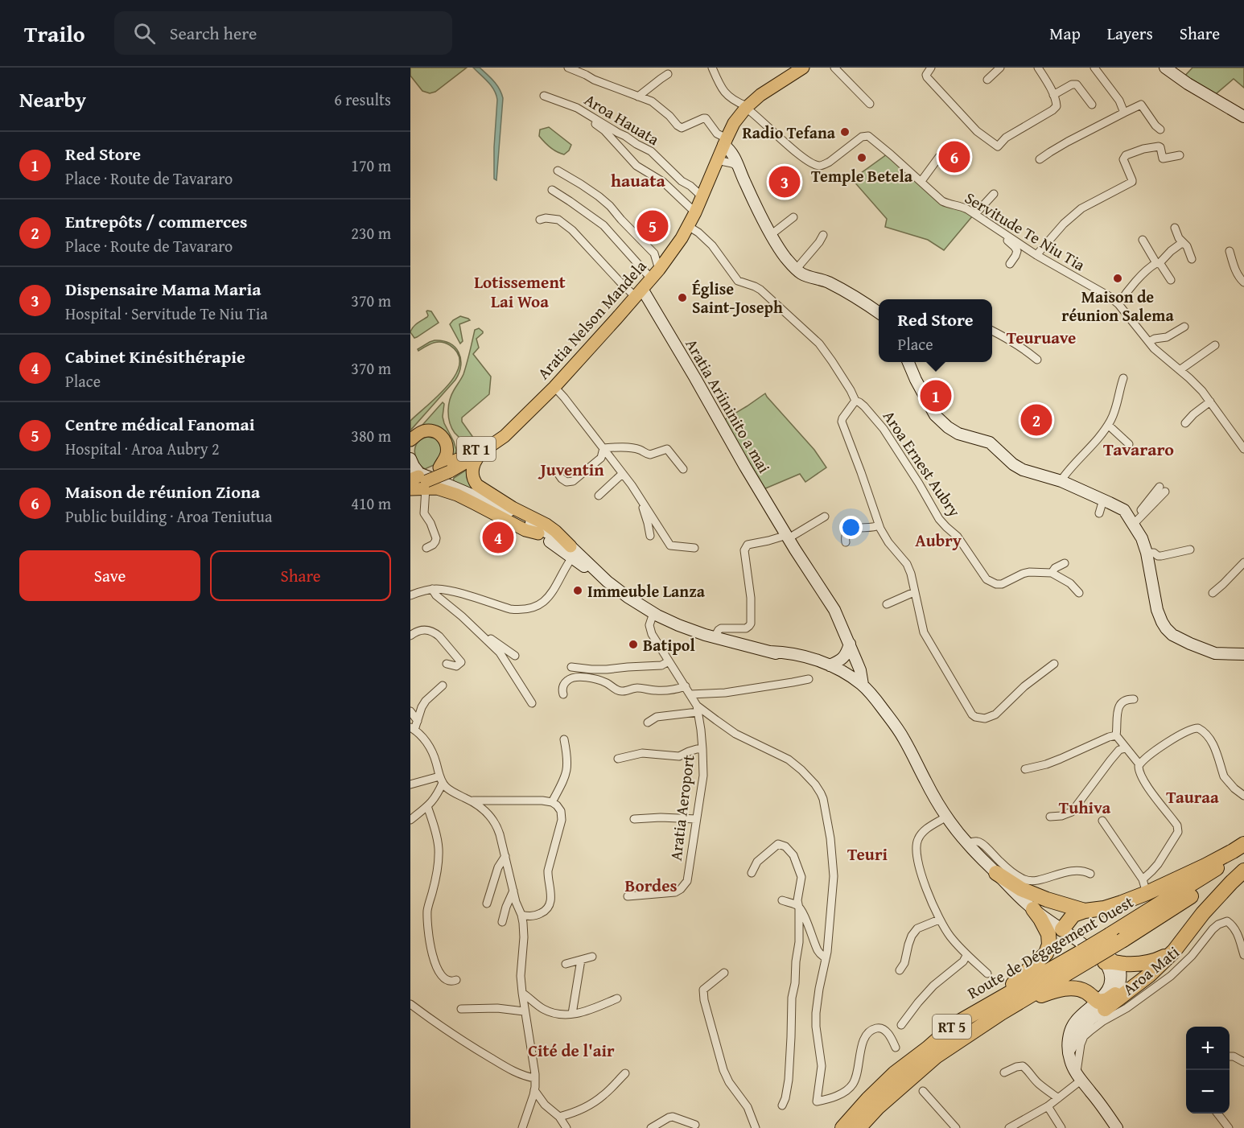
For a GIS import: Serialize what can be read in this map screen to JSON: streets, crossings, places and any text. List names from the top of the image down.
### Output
{
  "streets": {
    "highway": ["Route de Dégagement Ouest", "RT 5"],
    "main road": ["Aratia Nelson Mandela", "Aratia Ariininito a mai", "RT 1"],
    "street": [
      "Aroa Hauata",
      "Servitude Te Niu Tia",
      "Aroa Ernest Aubry",
      "Aratia Aeroport",
      "Aroa Mati"
    ]
  },
  "crossings": [
    ["Aroa Hauata", "Aratia Nelson Mandela"],
    ["Servitude Te Niu Tia", "Aratia Nelson Mandela"],
    ["Aratia Nelson Mandela", "Aratia Ariininito a mai"],
    ["Aratia Nelson Mandela", "Aroa Ernest Aubry"]
  ],
  "districts": [
    "hauata",
    "Lotissement Lai Woa",
    "Teuruave",
    "Tavararo",
    "Juventin",
    "Aubry",
    "Tauraa",
    "Tuhiva",
    "Teuri",
    "Bordes",
    "Cité de l'air"
  ],
  "places": [
    "Radio Tefana",
    "Temple Betela",
    "Maison de réunion Salema",
    "Église Saint-Joseph",
    "Immeuble Lanza",
    "Batipol"
  ],
  "page": {
    "header": "Trailo",
    "search": "Search here",
    "nav": ["Map", "Layers", "Share"],
    "heading": ["Nearby", "6 results"],
    "list": [
      {
        "mark": "1",
        "name": "Red Store",
        "note": "Place · Route de Tavararo",
        "value": "170 m"
      },
      {
        "mark": "2",
        "name": "Entrepôts / commerces",
        "note": "Place · Route de Tavararo",
        "value": "230 m"
      },
      {
        "mark": "3",
        "name": "Dispensaire Mama Maria",
        "note": "Hospital · Servitude Te Niu Tia",
        "value": "370 m"
      },
      {
        "mark": "4",
        "name": "Cabinet Kinésithérapie",
        "note": "Place",
        "value": "370 m"
      },
      {
        "mark": "5",
        "name": "Centre médical Fanomai",
        "note": "Hospital · Aroa Aubry 2",
        "value": "380 m"
      },
      {
        "mark": "6",
        "name": "Maison de réunion Ziona",
        "note": "Public building · Aroa Teniutua",
        "value": "410 m"
      }
    ],
    "pins": [
      "6",
      "3",
      "5",
      "1",
      "2",
      "4"
    ],
    "popup": ["Red Store", "Place"],
    "buttons": ["Save", "Share"],
    "map_buttons": ["+", "−"]
  }
}
